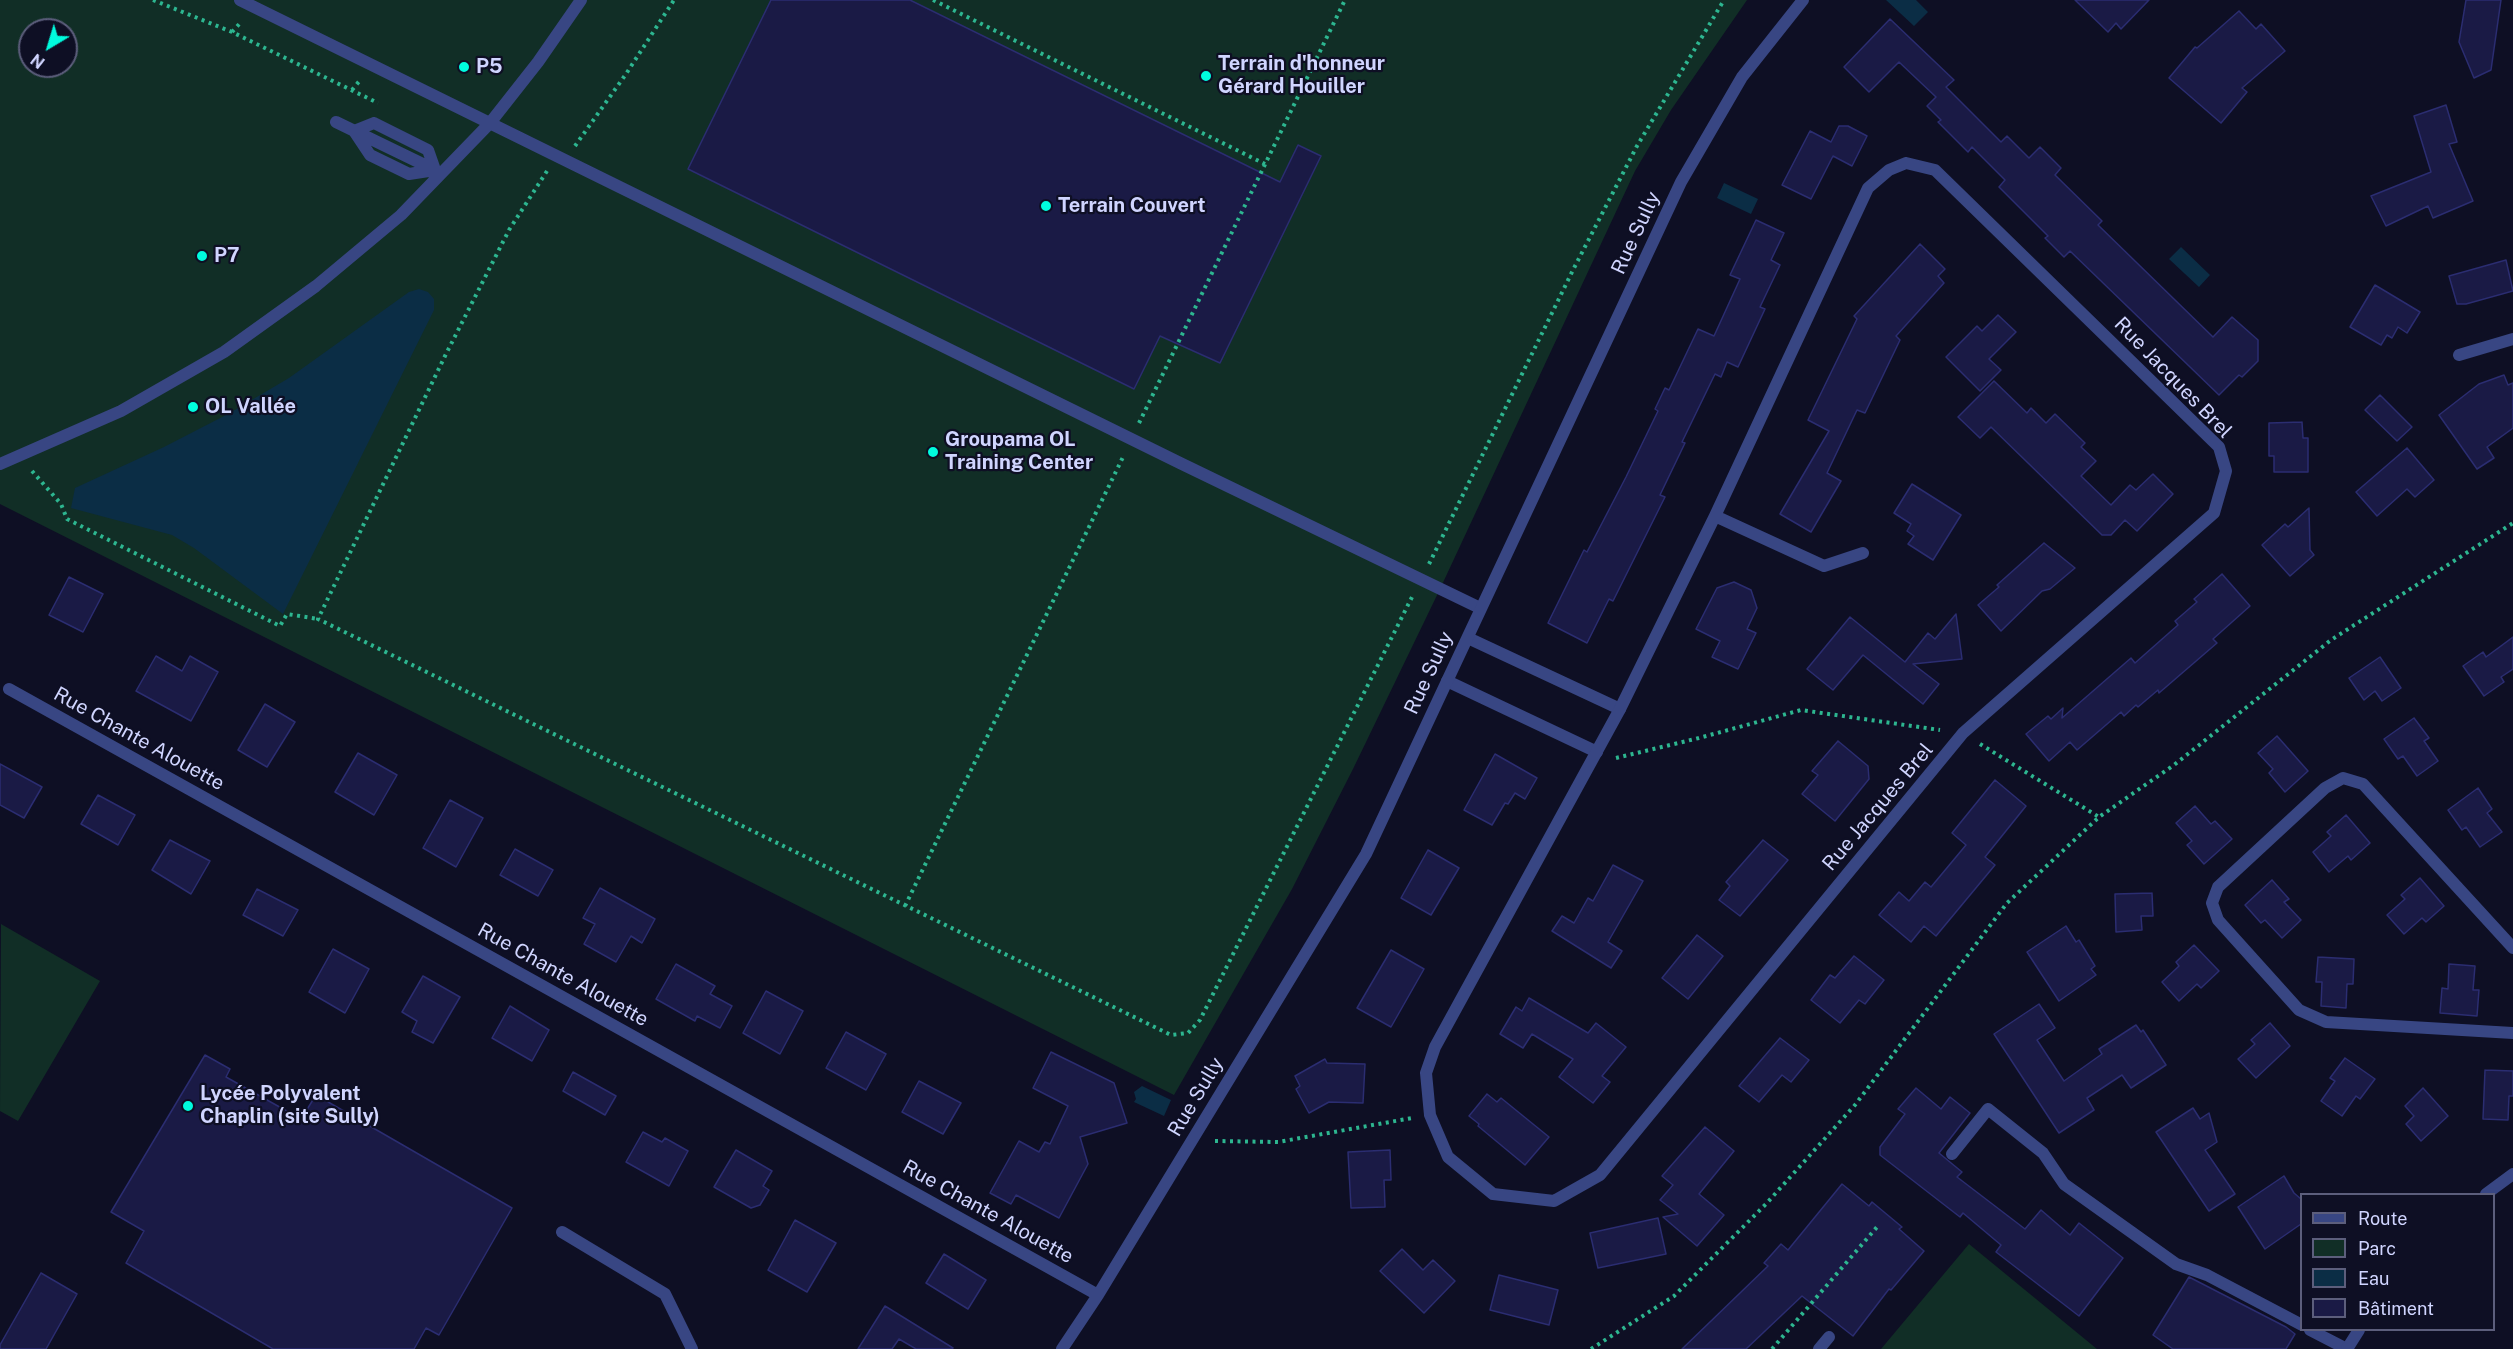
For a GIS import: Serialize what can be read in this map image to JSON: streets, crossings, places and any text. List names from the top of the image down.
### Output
{
  "streets": {
    "street": ["Rue Sully", "Rue Jacques Brel", "Rue Chante Alouette"]
  },
  "crossings": [
    ["Rue Sully", "Rue Chante Alouette"]
  ],
  "places": [
    "P5",
    "Terrain d'honneur Gérard Houiller",
    "Terrain Couvert",
    "P7",
    "OL Vallée",
    "Groupama OL Training Center",
    "Lycée Polyvalent Chaplin (site Sully)"
  ],
  "legend": [
    "Route",
    "Parc",
    "Eau",
    "Bâtiment"
  ],
  "north": "bottom left"
}
